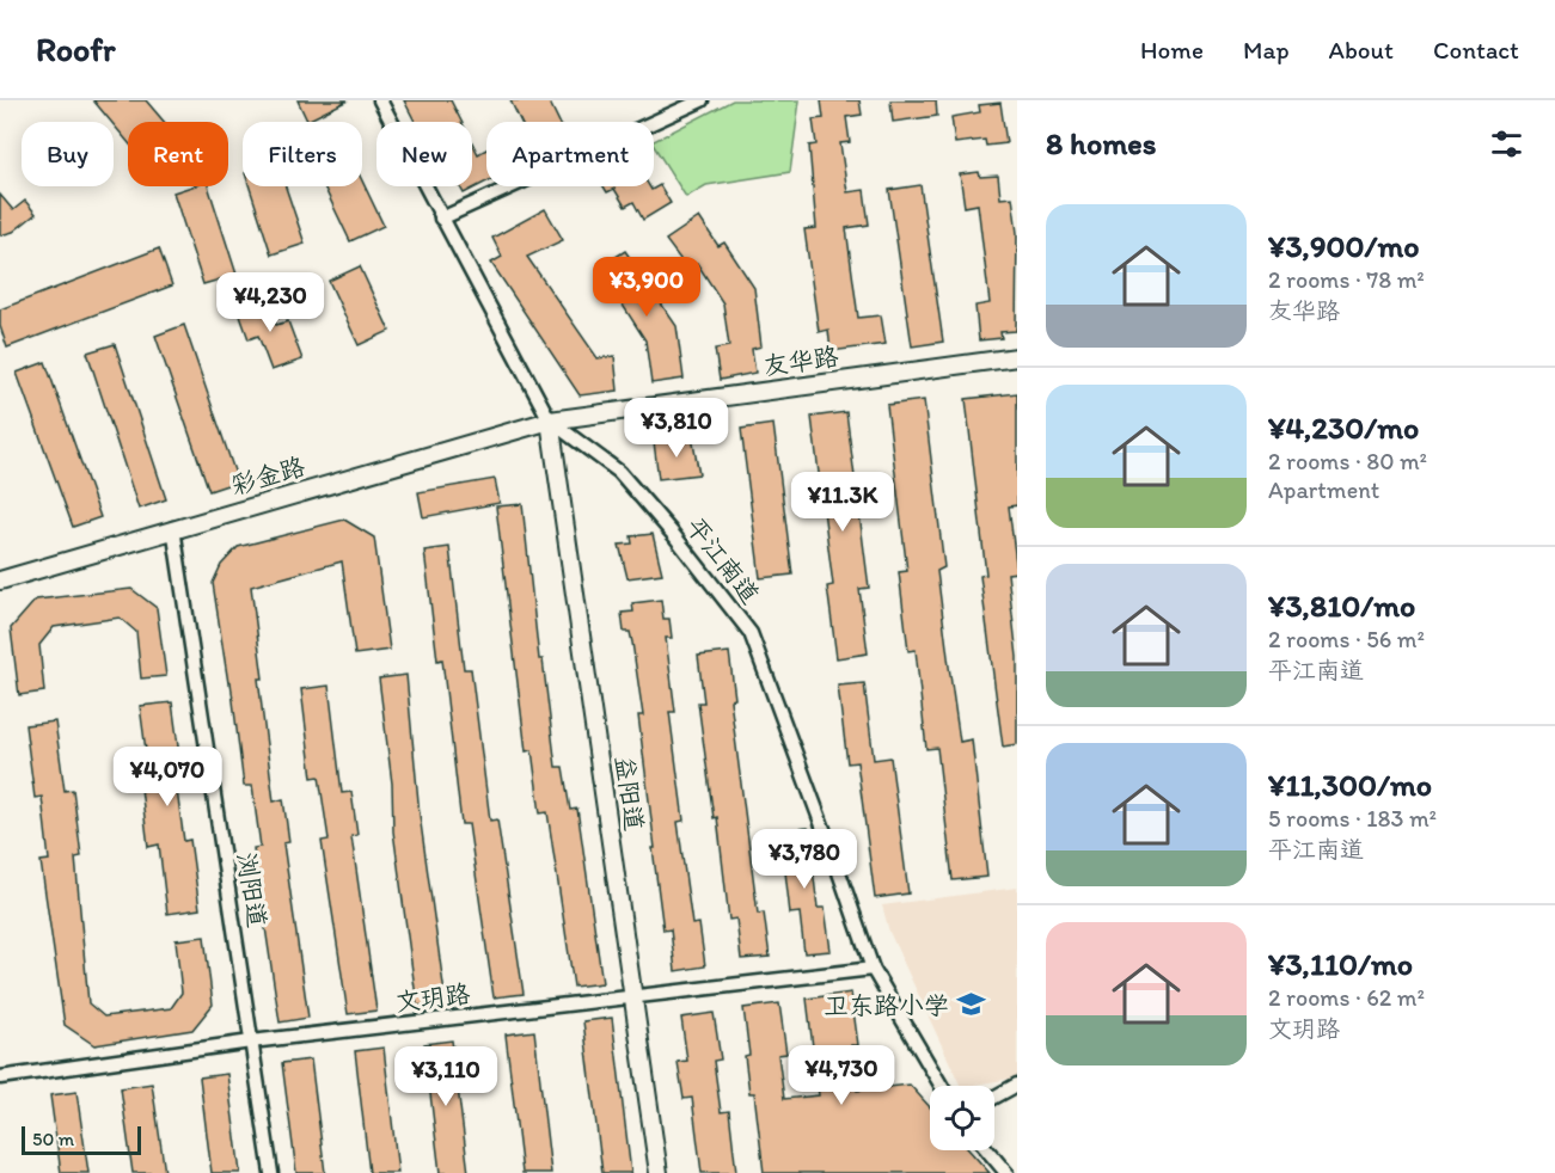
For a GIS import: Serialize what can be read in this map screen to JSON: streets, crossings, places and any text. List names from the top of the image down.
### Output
{
  "streets": {
    "street": [
      "友华路",
      "彩金路",
      "平江南道",
      "益阳道",
      "浏阳道",
      "文玥路"
    ]
  },
  "crossings": [
    ["友华路", "彩金路"],
    ["友华路", "平江南道"],
    ["友华路", "益阳道"],
    ["彩金路", "平江南道"],
    ["彩金路", "益阳道"],
    ["彩金路", "浏阳道"],
    ["平江南道", "益阳道"],
    ["平江南道", "文玥路"],
    ["益阳道", "文玥路"],
    ["浏阳道", "文玥路"]
  ],
  "places": {
    "school or university": ["卫东路小学"]
  },
  "scale_bar": "50 m",
  "page": {
    "header": "Roofr",
    "nav": [
      "Home",
      "Map",
      "About",
      "Contact"
    ],
    "heading": "8 homes",
    "chip": [
      "Buy",
      "Rent",
      "Filters",
      "New",
      "Apartment"
    ],
    "list": [
      {
        "name": "¥3,900/mo",
        "note": "2 rooms · 78 m² · 友华路"
      },
      {
        "name": "¥4,230/mo",
        "note": "2 rooms · 80 m² · Apartment"
      },
      {
        "name": "¥3,810/mo",
        "note": "2 rooms · 56 m² · 平江南道"
      },
      {
        "name": "¥11,300/mo",
        "note": "5 rooms · 183 m² · 平江南道"
      },
      {
        "name": "¥3,110/mo",
        "note": "2 rooms · 62 m² · 文玥路"
      }
    ],
    "price": [
      "¥3,900",
      "¥4,230",
      "¥3,810",
      "¥11.3K",
      "¥4,070",
      "¥3,780",
      "¥4,730",
      "¥3,110"
    ],
    "scale": "50 m"
  }
}
